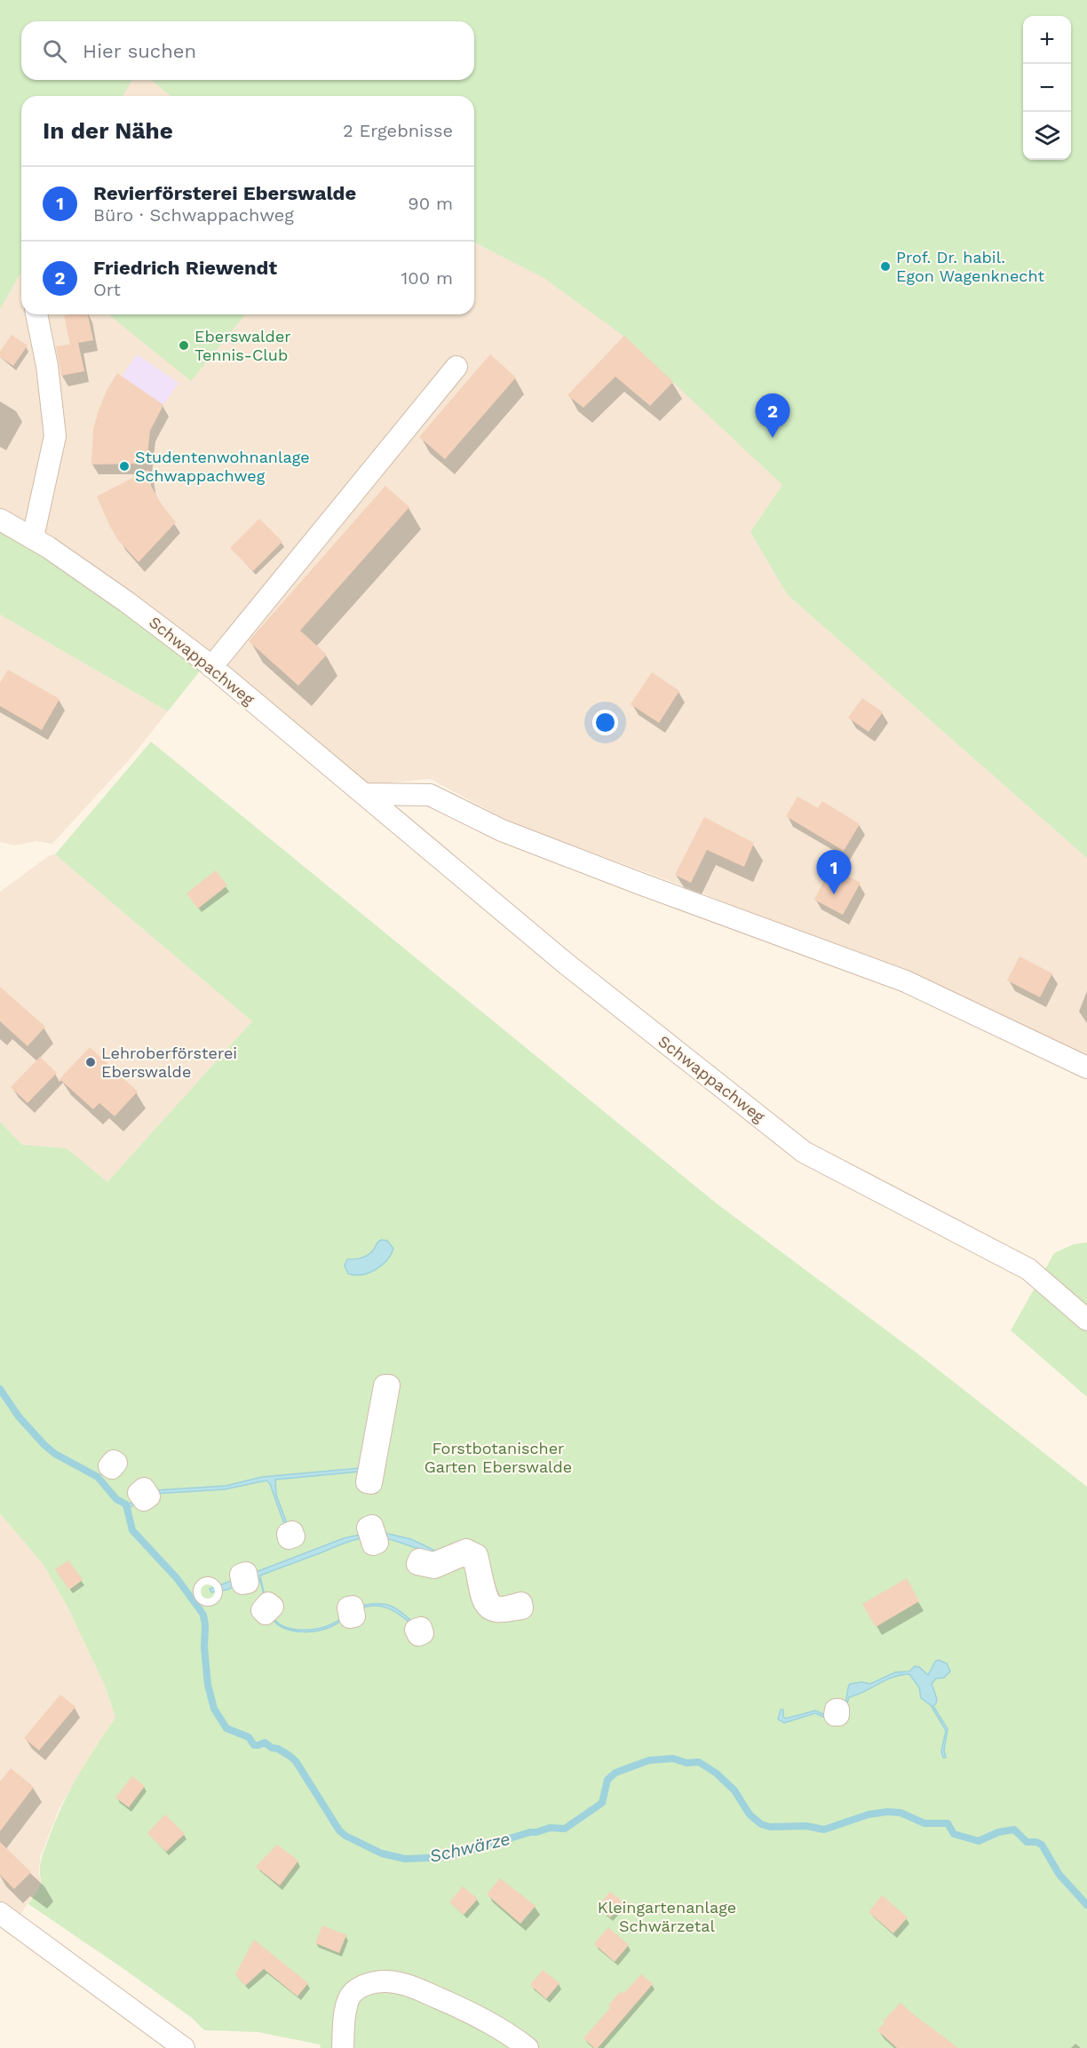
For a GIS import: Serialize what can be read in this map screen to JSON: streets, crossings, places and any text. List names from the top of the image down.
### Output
{
  "streets": {
    "street": ["Schwappachweg"]
  },
  "water": ["Schwärze"],
  "parks": ["Forstbotanischer Garten Eberswalde", "Kleingartenanlage Schwärzetal"],
  "places": [
    "Prof. Dr. habil. Egon Wagenknecht",
    "Eberswalder Tennis-Club",
    "Studentenwohnanlage Schwappachweg",
    "Lehroberförsterei Eberswalde"
  ],
  "page": {
    "map_buttons": ["+", "−"],
    "search": "Hier suchen",
    "heading": ["In der Nähe", "2 Ergebnisse"],
    "list": [
      {
        "mark": "1",
        "name": "Revierförsterei Eberswalde",
        "note": "Büro · Schwappachweg",
        "value": "90 m"
      },
      {
        "mark": "2",
        "name": "Friedrich Riewendt",
        "note": "Ort",
        "value": "100 m"
      }
    ],
    "pins": ["2", "1"]
  }
}
